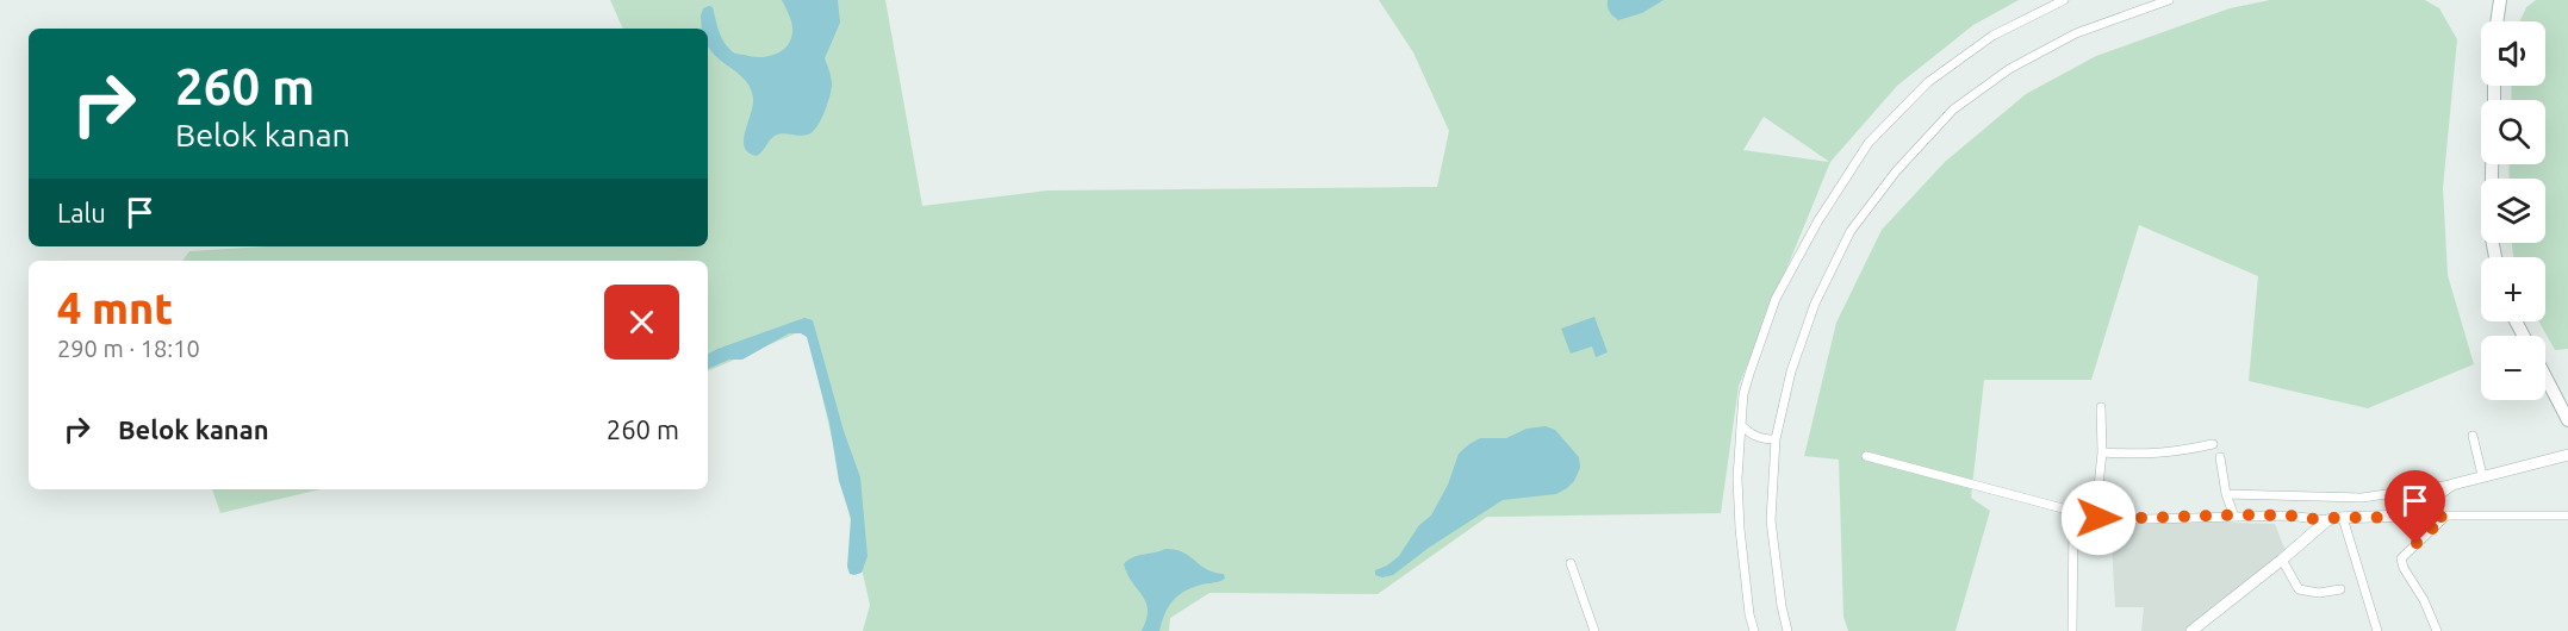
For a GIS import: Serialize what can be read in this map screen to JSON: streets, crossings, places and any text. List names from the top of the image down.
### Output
{
  "page": {
    "map_buttons": ["+", "−"],
    "turn": ["260 m", "Belok kanan"],
    "then": "Lalu",
    "heading": ["4 mnt", "290 m · 18:10"],
    "list": [
      {
        "name": "Belok kanan",
        "value": "260 m"
      }
    ]
  }
}
